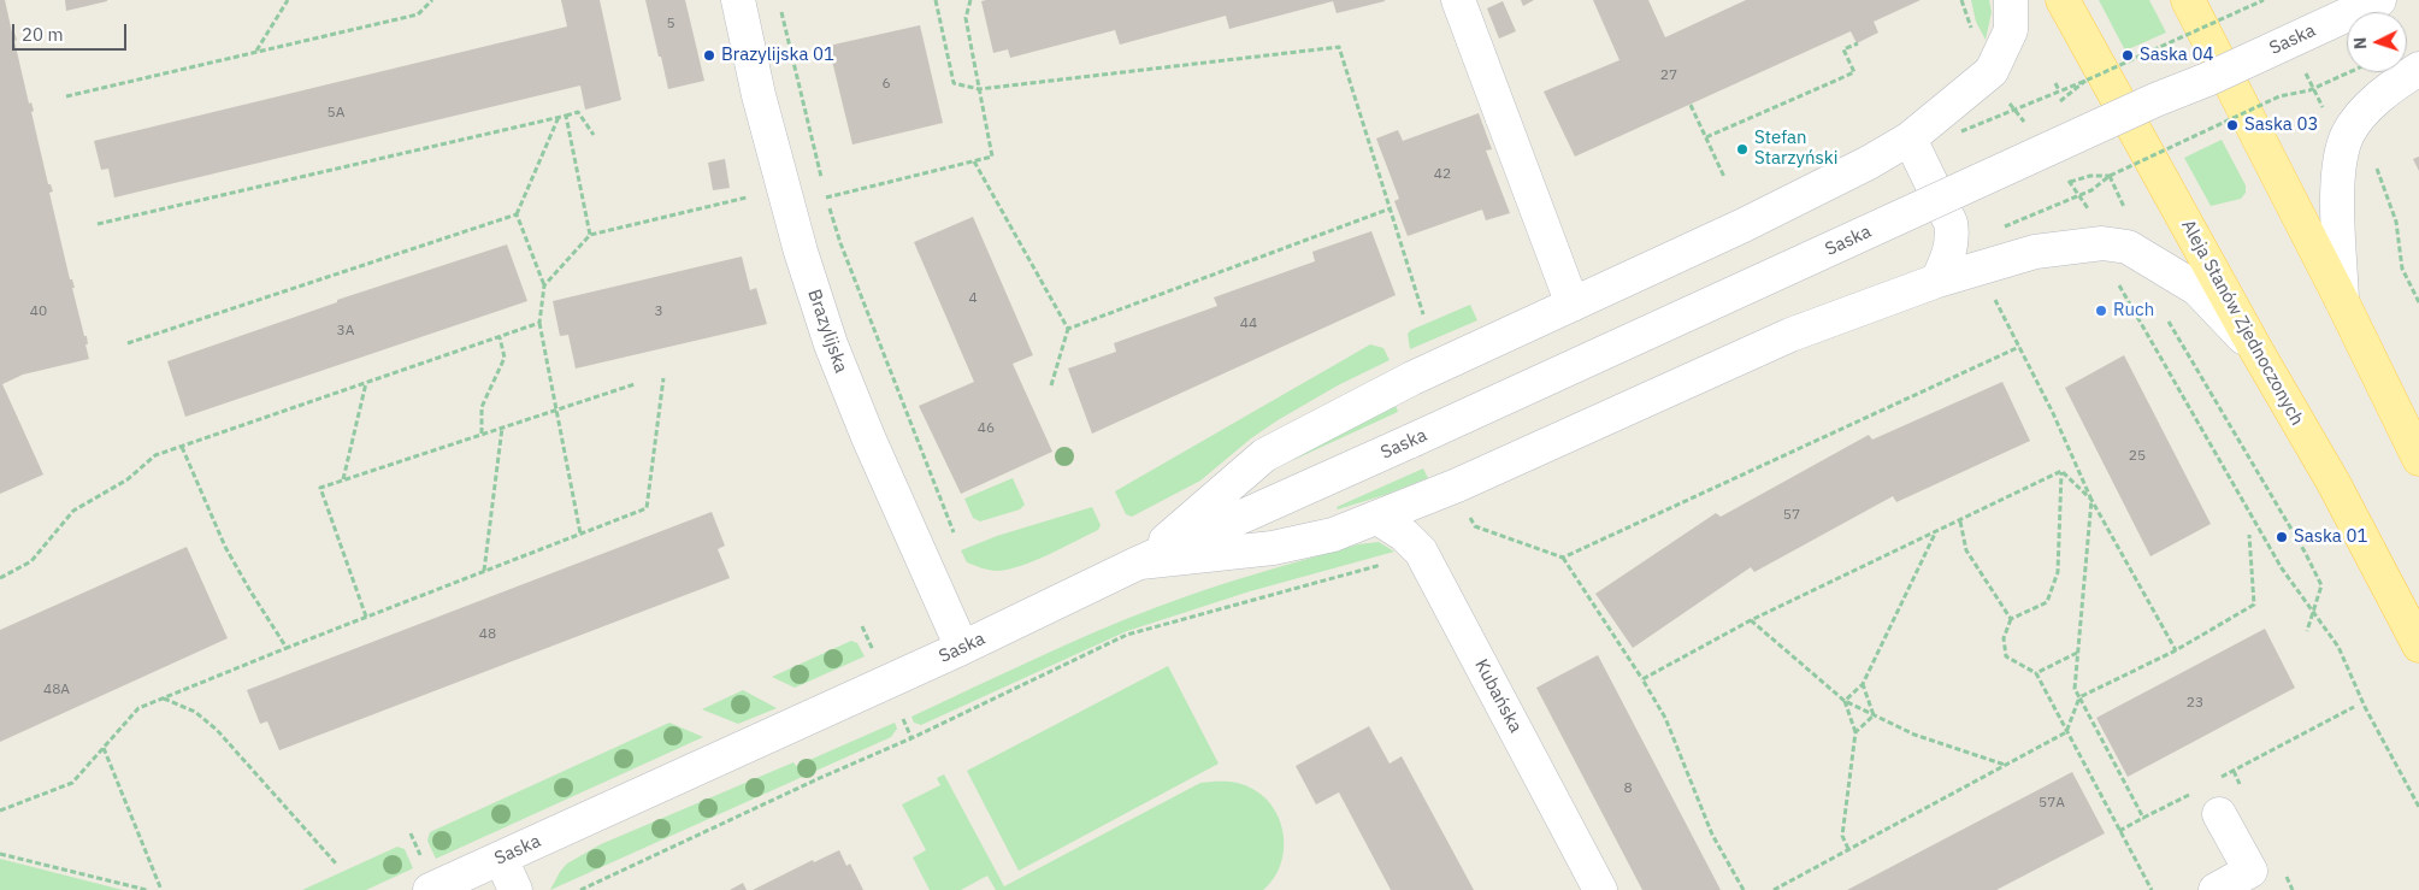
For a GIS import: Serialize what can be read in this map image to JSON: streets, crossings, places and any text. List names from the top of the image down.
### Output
{
  "streets": {
    "main road": ["Aleja Stanów Zjednoczonych"],
    "street": ["Saska", "Brazylijska", "Kubańska"]
  },
  "crossings": [
    ["Saska", "Brazylijska"]
  ],
  "places": [
    "Brazylijska 01",
    "Saska 04",
    "Saska 03",
    "Stefan Starzyński",
    "Ruch",
    "Saska 01"
  ],
  "house_numbers": [
    "5",
    "27",
    "6",
    "5A",
    "42",
    "4",
    "40",
    "3",
    "44",
    "3A",
    "46",
    "25",
    "57",
    "48",
    "48A",
    "23",
    "8",
    "57A"
  ],
  "scale_bar": "20 m",
  "north": "left"
}
